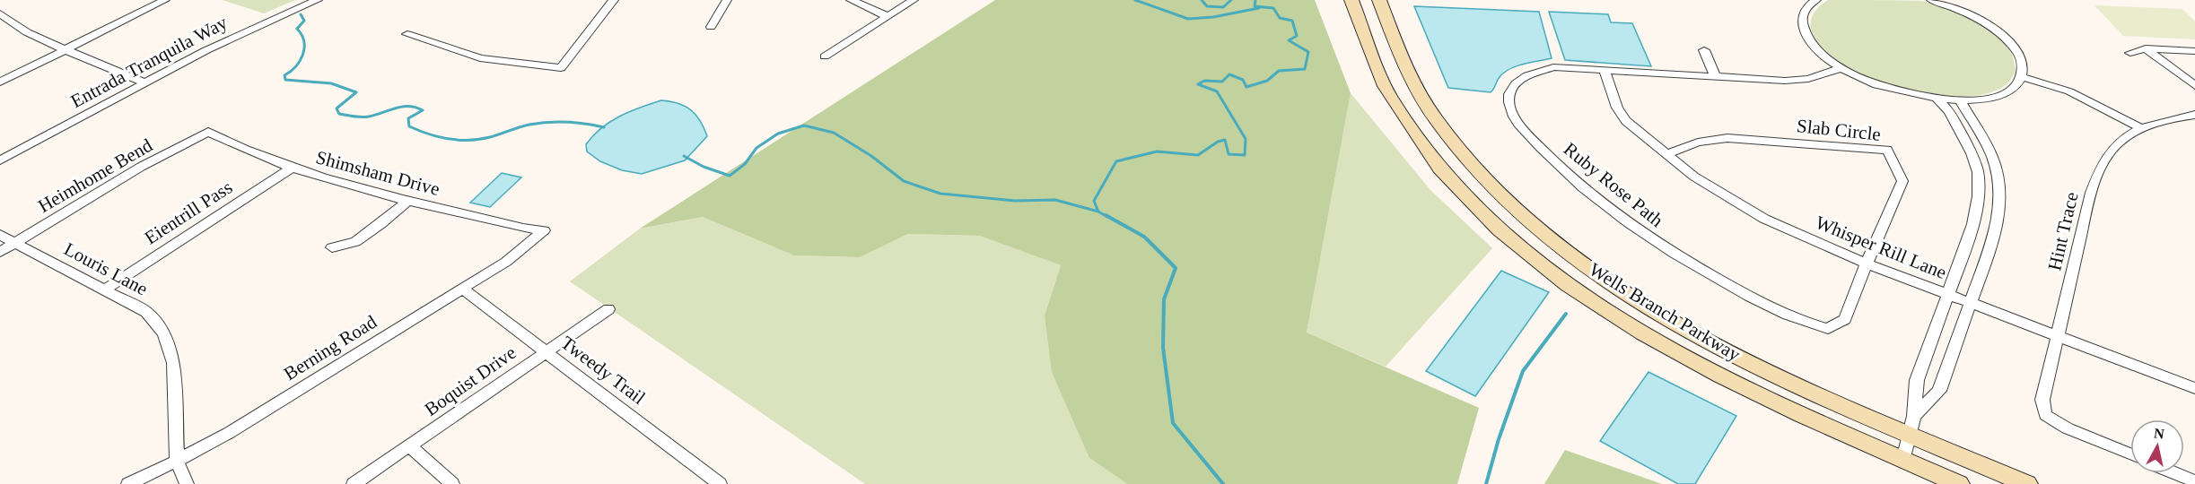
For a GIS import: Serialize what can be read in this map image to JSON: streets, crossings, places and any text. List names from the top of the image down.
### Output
{
  "streets": {
    "street": [
      "Entrada Tranquila Way",
      "Slab Circle",
      "Shimsham Drive",
      "Heimhome Bend",
      "Ruby Rose Path",
      "Eientrill Pass",
      "Hint Trace",
      "Whisper Rill Lane",
      "Louris Lane",
      "Wells Branch Parkway",
      "Berning Road",
      "Tweedy Trail",
      "Boquist Drive"
    ]
  },
  "crossings": [
    ["Slab Circle", "Ruby Rose Path"],
    ["Slab Circle", "Whisper Rill Lane"],
    ["Shimsham Drive", "Heimhome Bend"],
    ["Shimsham Drive", "Eientrill Pass"],
    ["Shimsham Drive", "Berning Road"],
    ["Heimhome Bend", "Louris Lane"],
    ["Ruby Rose Path", "Whisper Rill Lane"],
    ["Eientrill Pass", "Louris Lane"],
    ["Hint Trace", "Whisper Rill Lane"],
    ["Louris Lane", "Berning Road"],
    ["Berning Road", "Tweedy Trail"],
    ["Tweedy Trail", "Boquist Drive"]
  ],
  "north": "top"
}
